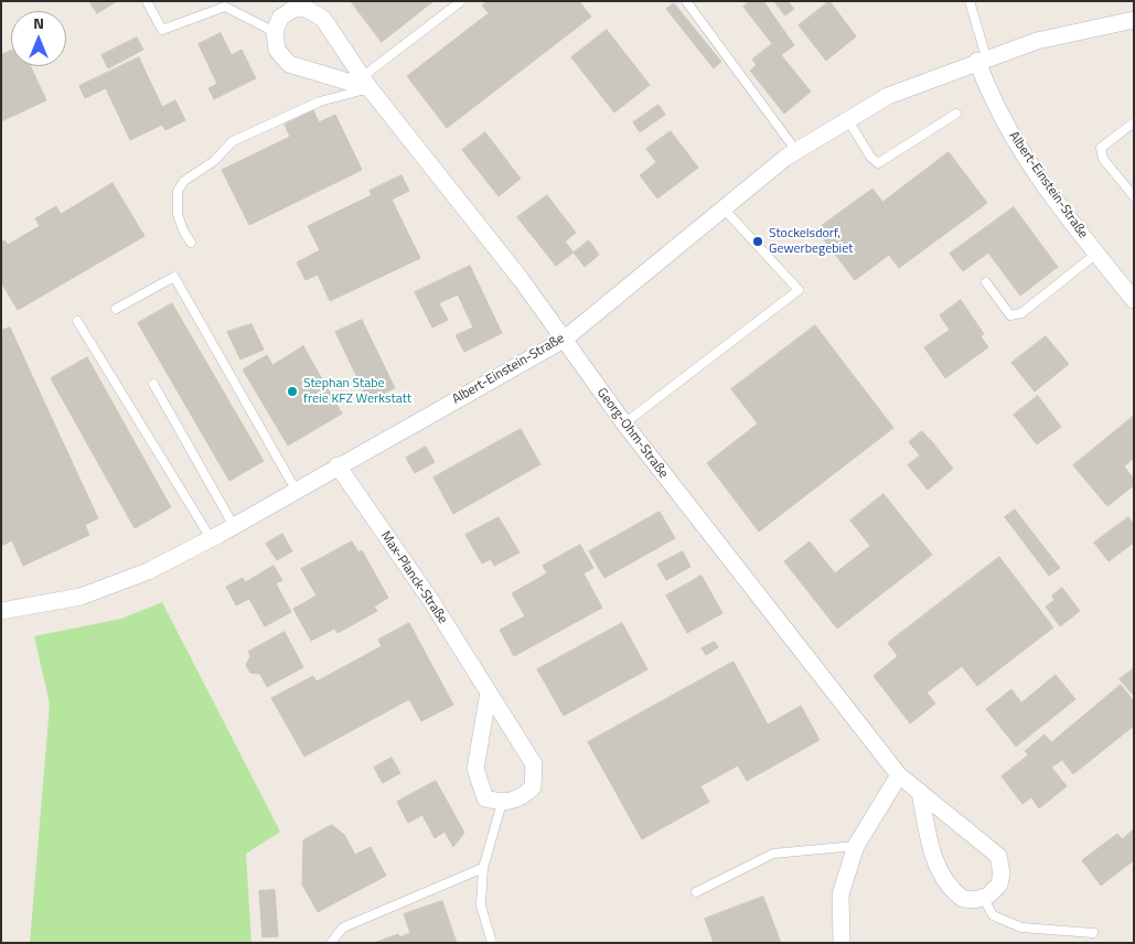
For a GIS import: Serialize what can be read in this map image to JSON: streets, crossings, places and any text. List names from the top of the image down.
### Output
{
  "streets": {
    "street": ["Albert-Einstein-Straße", "Georg-Ohm-Straße", "Max-Planck-Straße"]
  },
  "crossings": [
    ["Albert-Einstein-Straße", "Georg-Ohm-Straße"],
    ["Albert-Einstein-Straße", "Max-Planck-Straße"]
  ],
  "places": ["Stockelsdorf, Gewerbegebiet", "Stephan Stabe freie KFZ Werkstatt"],
  "north": "top"
}
